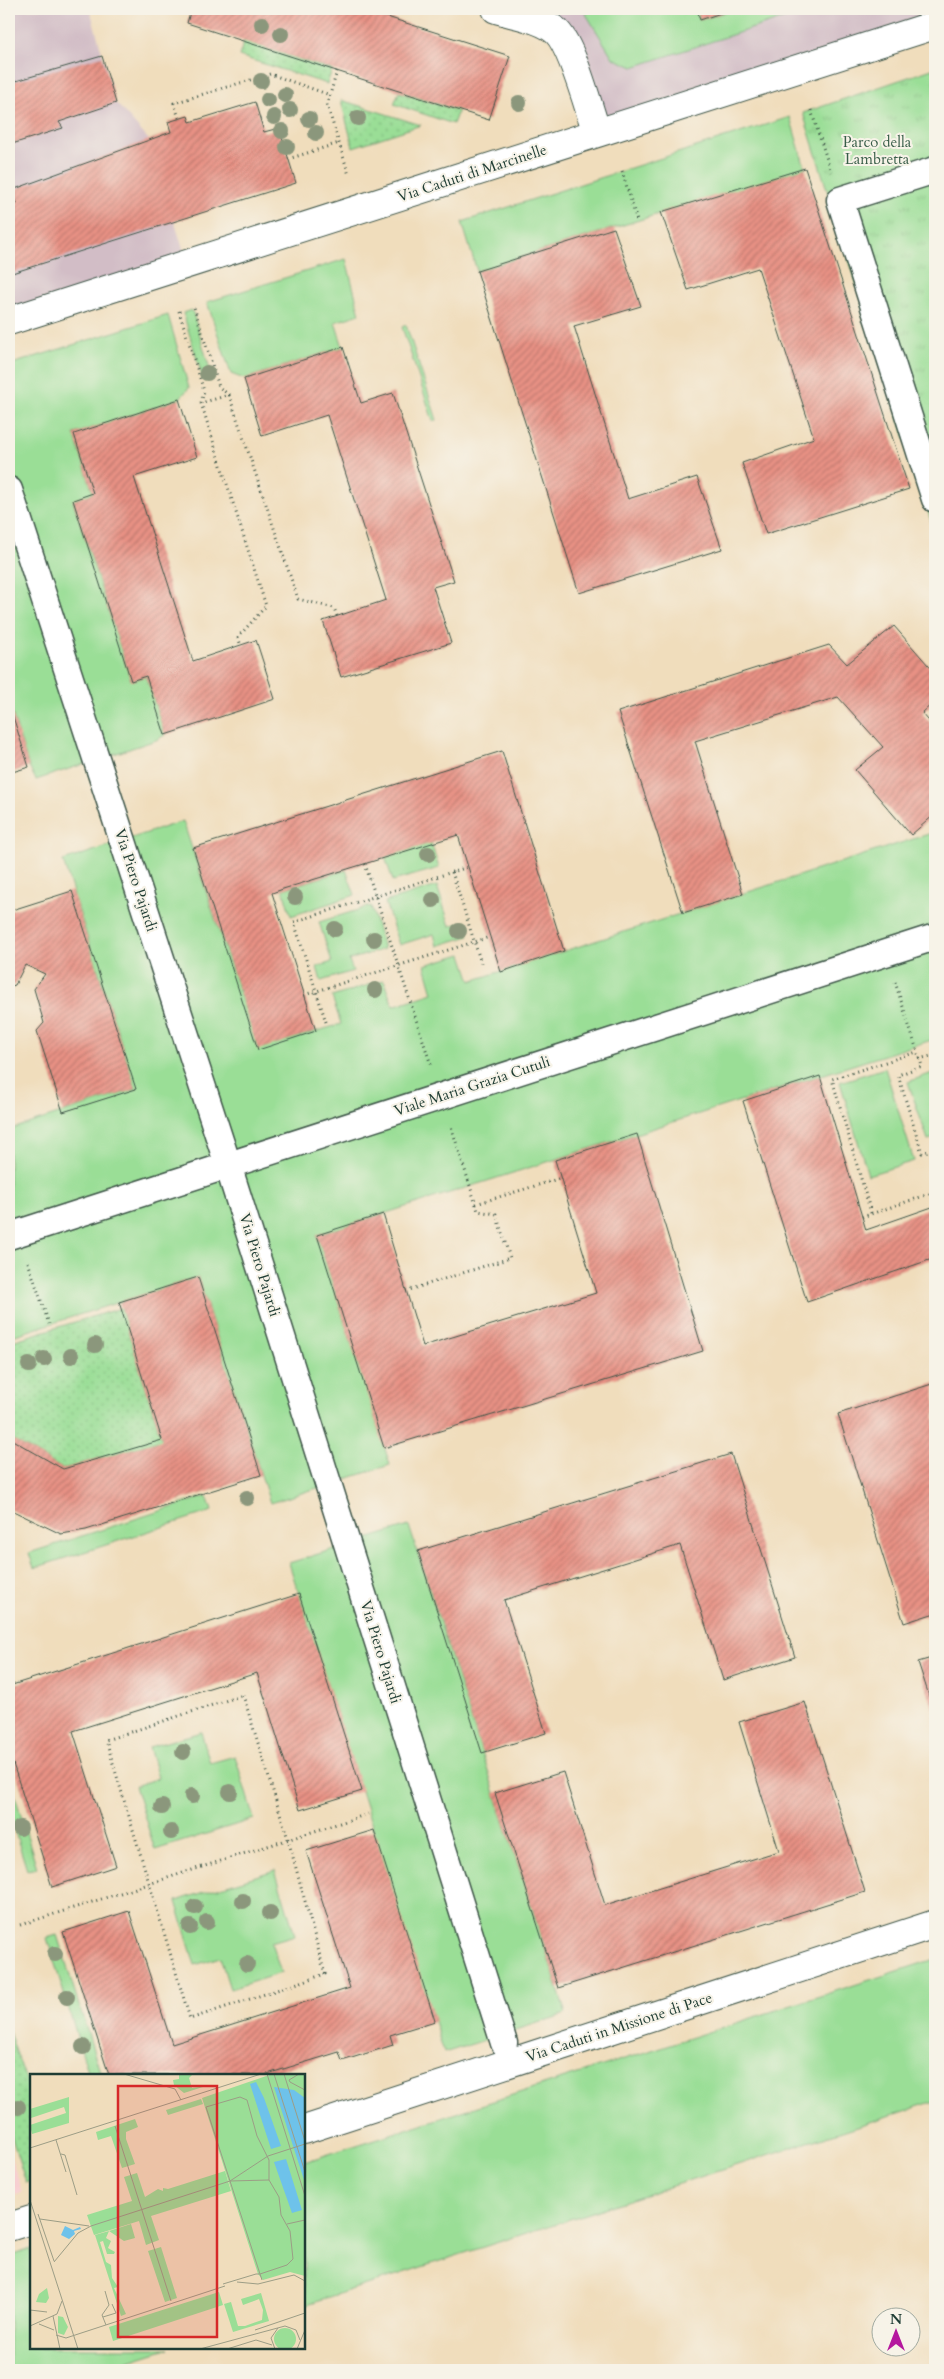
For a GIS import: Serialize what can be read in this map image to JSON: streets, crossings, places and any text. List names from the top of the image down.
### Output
{
  "streets": {
    "street": [
      "Via Caduti di Marcinelle",
      "Via Piero Pajardi",
      "Viale Maria Grazia Cutuli",
      "Via Caduti in Missione di Pace"
    ]
  },
  "crossings": [
    ["Via Piero Pajardi", "Viale Maria Grazia Cutuli"]
  ],
  "parks": ["Parco della Lambretta"],
  "north": "top"
}
